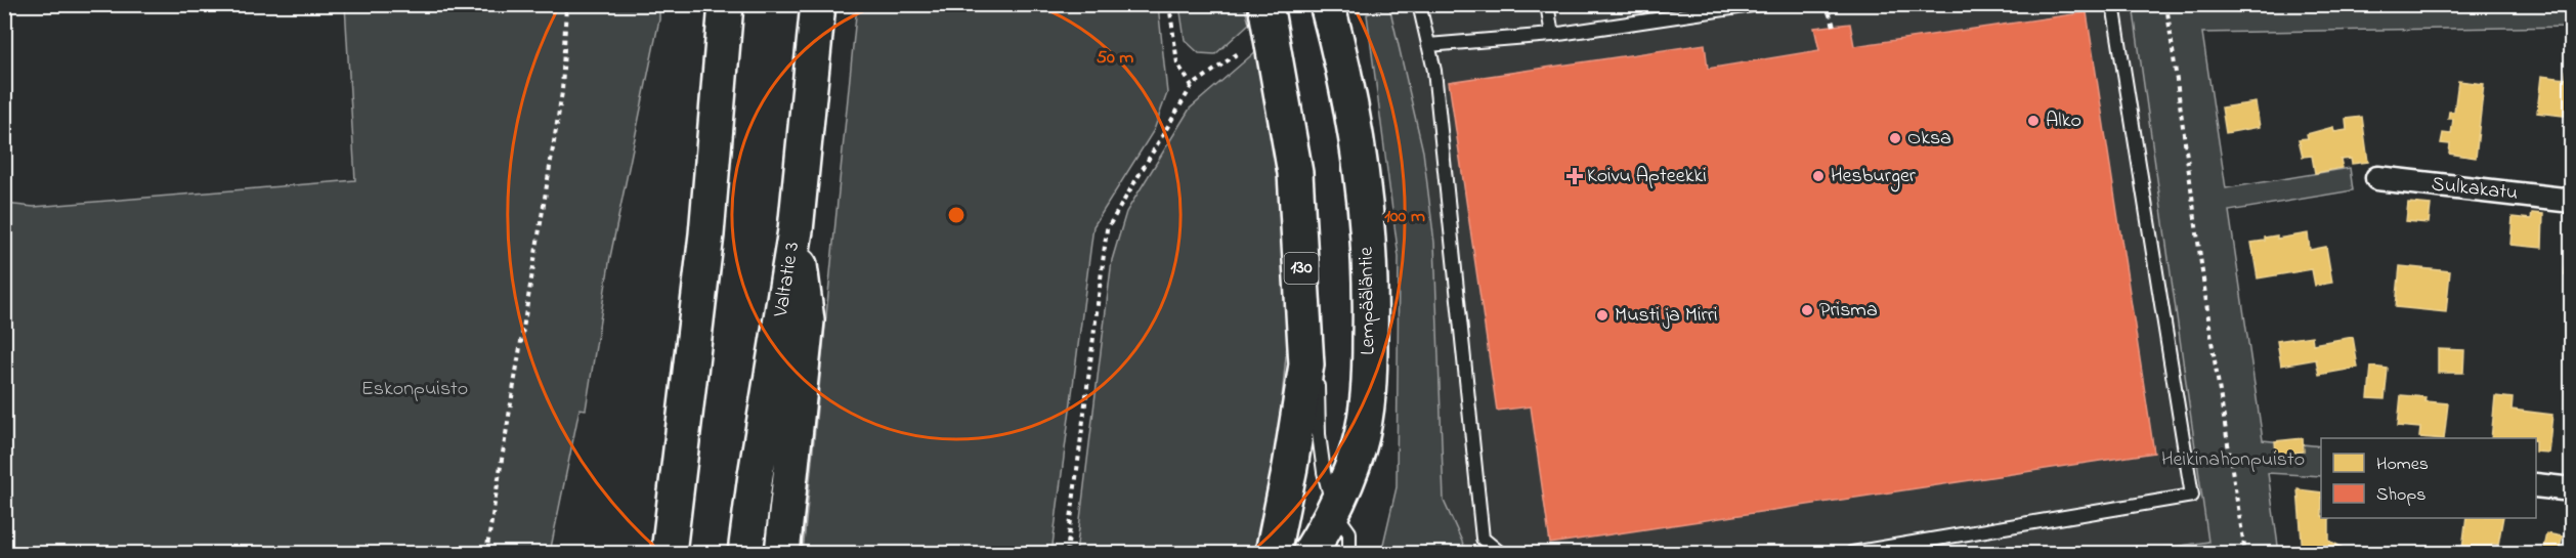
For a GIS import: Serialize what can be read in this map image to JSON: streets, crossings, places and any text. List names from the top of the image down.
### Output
{
  "streets": {
    "main road": ["130", "Valtatie 3", "Lempääläntie"],
    "street": ["Sulkakatu"]
  },
  "parks": ["Eskonpuisto", "Heikinahonpuisto"],
  "places": {
    "other": [
      "Alko",
      "Oksa",
      "Hesburger",
      "Prisma",
      "Musti ja Mirri"
    ],
    "health": ["Koivu Apteekki"]
  },
  "legend": ["Homes", "Shops"],
  "rings": ["50 m", "100 m"]
}
